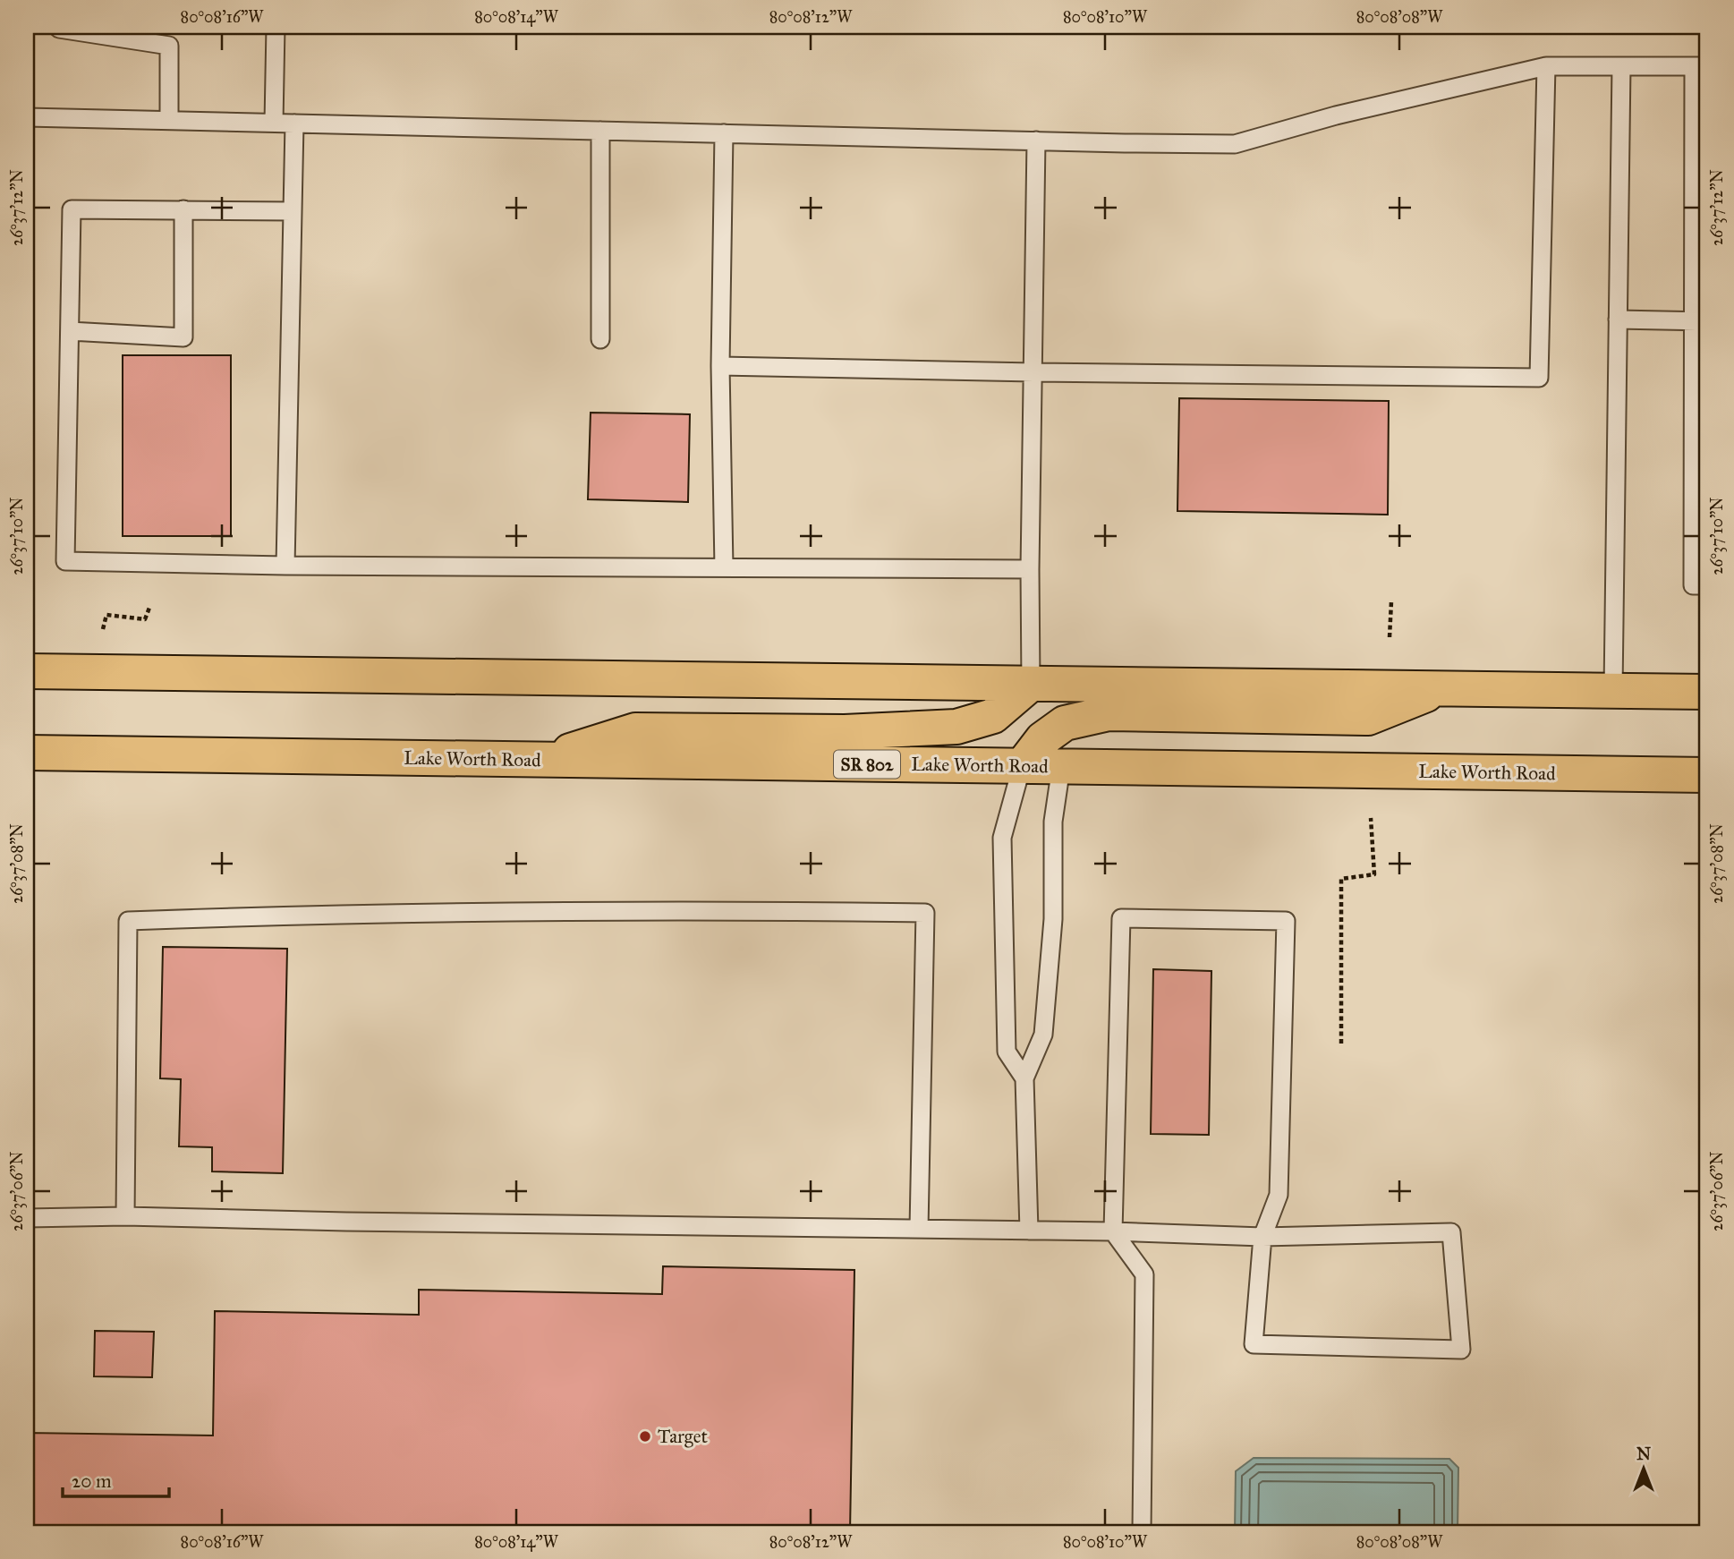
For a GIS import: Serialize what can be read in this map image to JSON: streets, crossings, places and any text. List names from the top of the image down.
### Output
{
  "streets": {
    "main road": ["Lake Worth Road", "SR 802"]
  },
  "places": ["Target"],
  "scale_bar": "20 m",
  "north": "top",
  "coordinates": [
    "80°08'16\"W",
    "80°08'14\"W",
    "80°08'12\"W",
    "80°08'10\"W",
    "80°08'08\"W",
    "26°37'12\"N",
    "26°37'10\"N",
    "26°37'08\"N",
    "26°37'06\"N"
  ]
}
